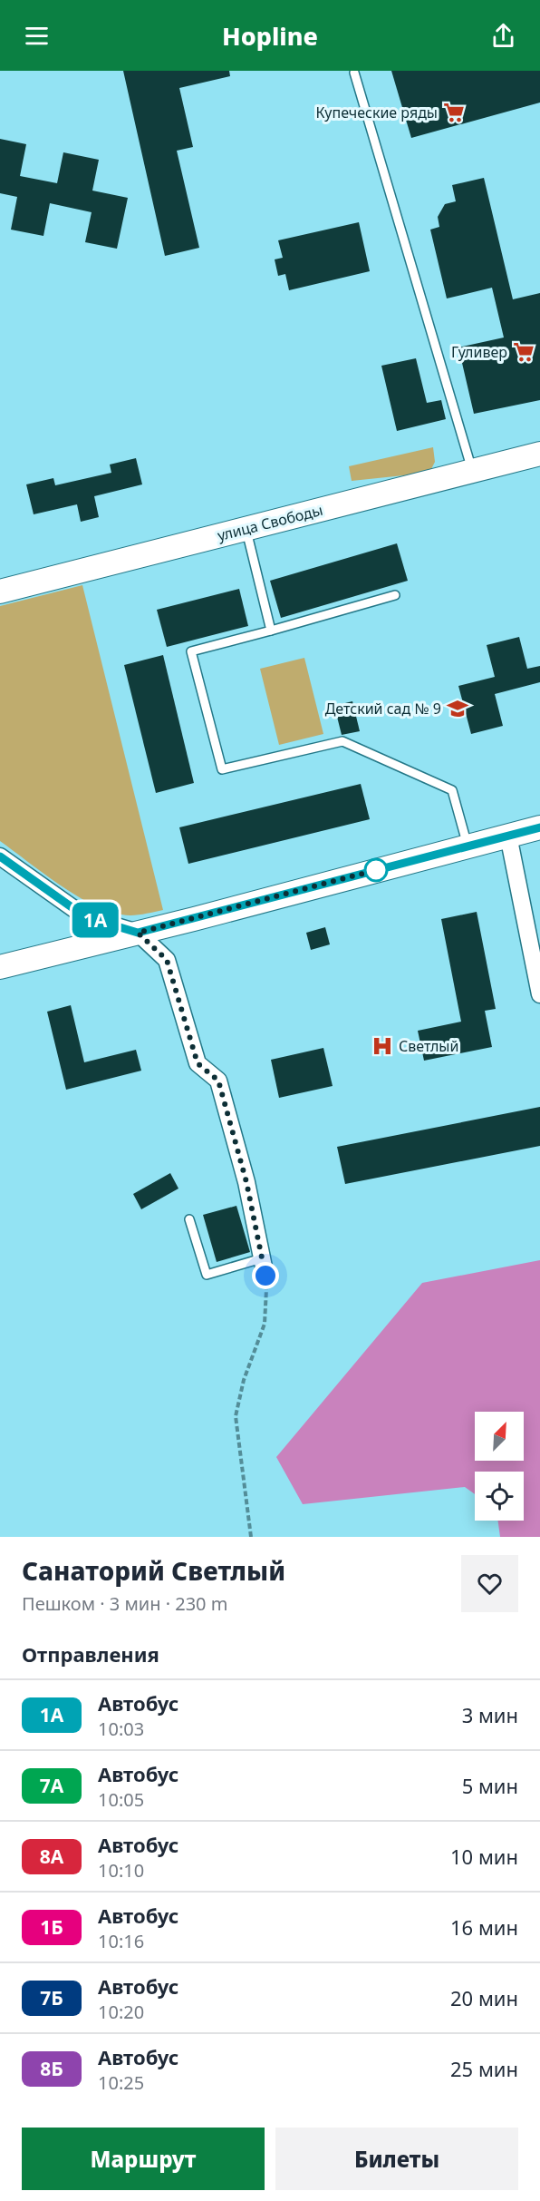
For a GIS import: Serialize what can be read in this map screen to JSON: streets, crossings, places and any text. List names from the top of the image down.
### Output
{
  "streets": {
    "main road": ["улица Свободы"]
  },
  "places": {
    "supermarket": ["Купеческие ряды", "Гуливер"],
    "school or university": ["Детский сад № 9"],
    "hospital": ["Светлый"]
  },
  "lines": ["bus line 1А"],
  "north": "top right",
  "page": {
    "header": "Hopline",
    "on_map": "1А",
    "heading": [
      ["Санаторий Светлый", "Пешком · 3 мин · 230 m"],
      "Отправления"
    ],
    "list": [
      {
        "mark": "1А",
        "name": "Автобус",
        "note": "10:03",
        "value": "3 мин"
      },
      {
        "mark": "7А",
        "name": "Автобус",
        "note": "10:05",
        "value": "5 мин"
      },
      {
        "mark": "8А",
        "name": "Автобус",
        "note": "10:10",
        "value": "10 мин"
      },
      {
        "mark": "1Б",
        "name": "Автобус",
        "note": "10:16",
        "value": "16 мин"
      },
      {
        "mark": "7Б",
        "name": "Автобус",
        "note": "10:20",
        "value": "20 мин"
      },
      {
        "mark": "8Б",
        "name": "Автобус",
        "note": "10:25",
        "value": "25 мин"
      }
    ],
    "buttons": ["Маршрут", "Билеты"]
  }
}
